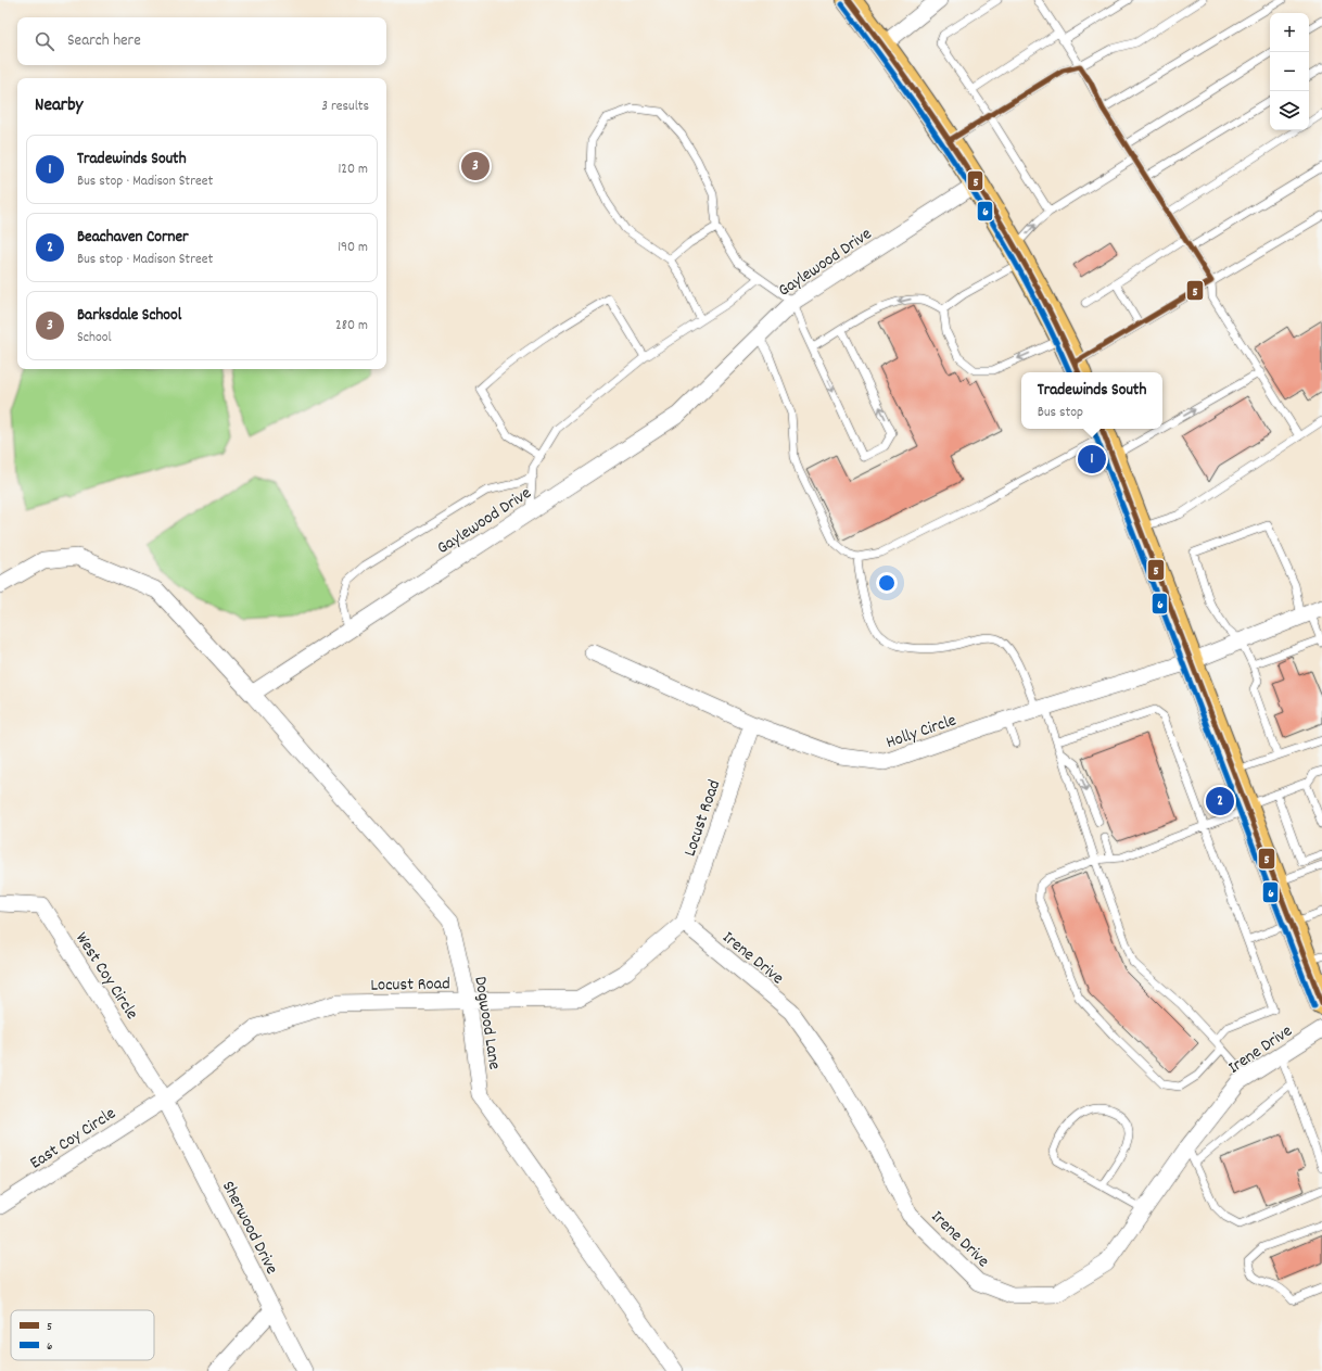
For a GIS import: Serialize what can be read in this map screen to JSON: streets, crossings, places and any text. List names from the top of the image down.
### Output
{
  "streets": {
    "street": [
      "Gaylewood Drive",
      "Holly Circle",
      "Locust Road",
      "Irene Drive",
      "West Coy Circle",
      "Dogwood Lane",
      "East Coy Circle",
      "Sherwood Drive"
    ]
  },
  "crossings": [
    ["Gaylewood Drive", "Dogwood Lane"],
    ["Holly Circle", "Locust Road"],
    ["Locust Road", "Irene Drive"],
    ["Locust Road", "West Coy Circle"],
    ["Locust Road", "Dogwood Lane"],
    ["Locust Road", "East Coy Circle"],
    ["Locust Road", "Sherwood Drive"],
    ["West Coy Circle", "East Coy Circle"],
    ["West Coy Circle", "Sherwood Drive"],
    ["East Coy Circle", "Sherwood Drive"]
  ],
  "lines": ["transit line 5", "transit line 6"],
  "legend": ["5", "6"],
  "page": {
    "map_buttons": ["+", "−"],
    "search": "Search here",
    "heading": ["Nearby", "3 results"],
    "list": [
      {
        "mark": "1",
        "name": "Tradewinds South",
        "note": "Bus stop · Madison Street",
        "value": "120 m"
      },
      {
        "mark": "2",
        "name": "Beachaven Corner",
        "note": "Bus stop · Madison Street",
        "value": "190 m"
      },
      {
        "mark": "3",
        "name": "Barksdale School",
        "note": "School",
        "value": "280 m"
      }
    ],
    "pins": ["3", "1", "2"],
    "popup": ["Tradewinds South", "Bus stop"]
  }
}
